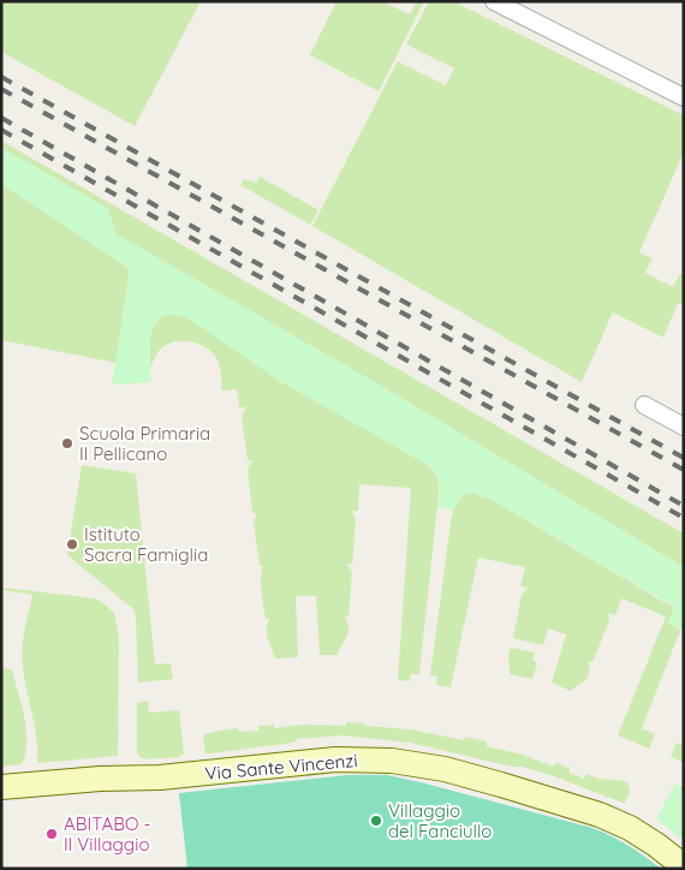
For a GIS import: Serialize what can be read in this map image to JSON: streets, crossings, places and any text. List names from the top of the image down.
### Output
{
  "streets": {
    "street": ["Via Sante Vincenzi"]
  },
  "places": [
    "Scuola Primaria Il Pellicano",
    "Istituto Sacra Famiglia",
    "Villaggio del Fanciullo",
    "ABITABO - Il Villaggio"
  ]
}
